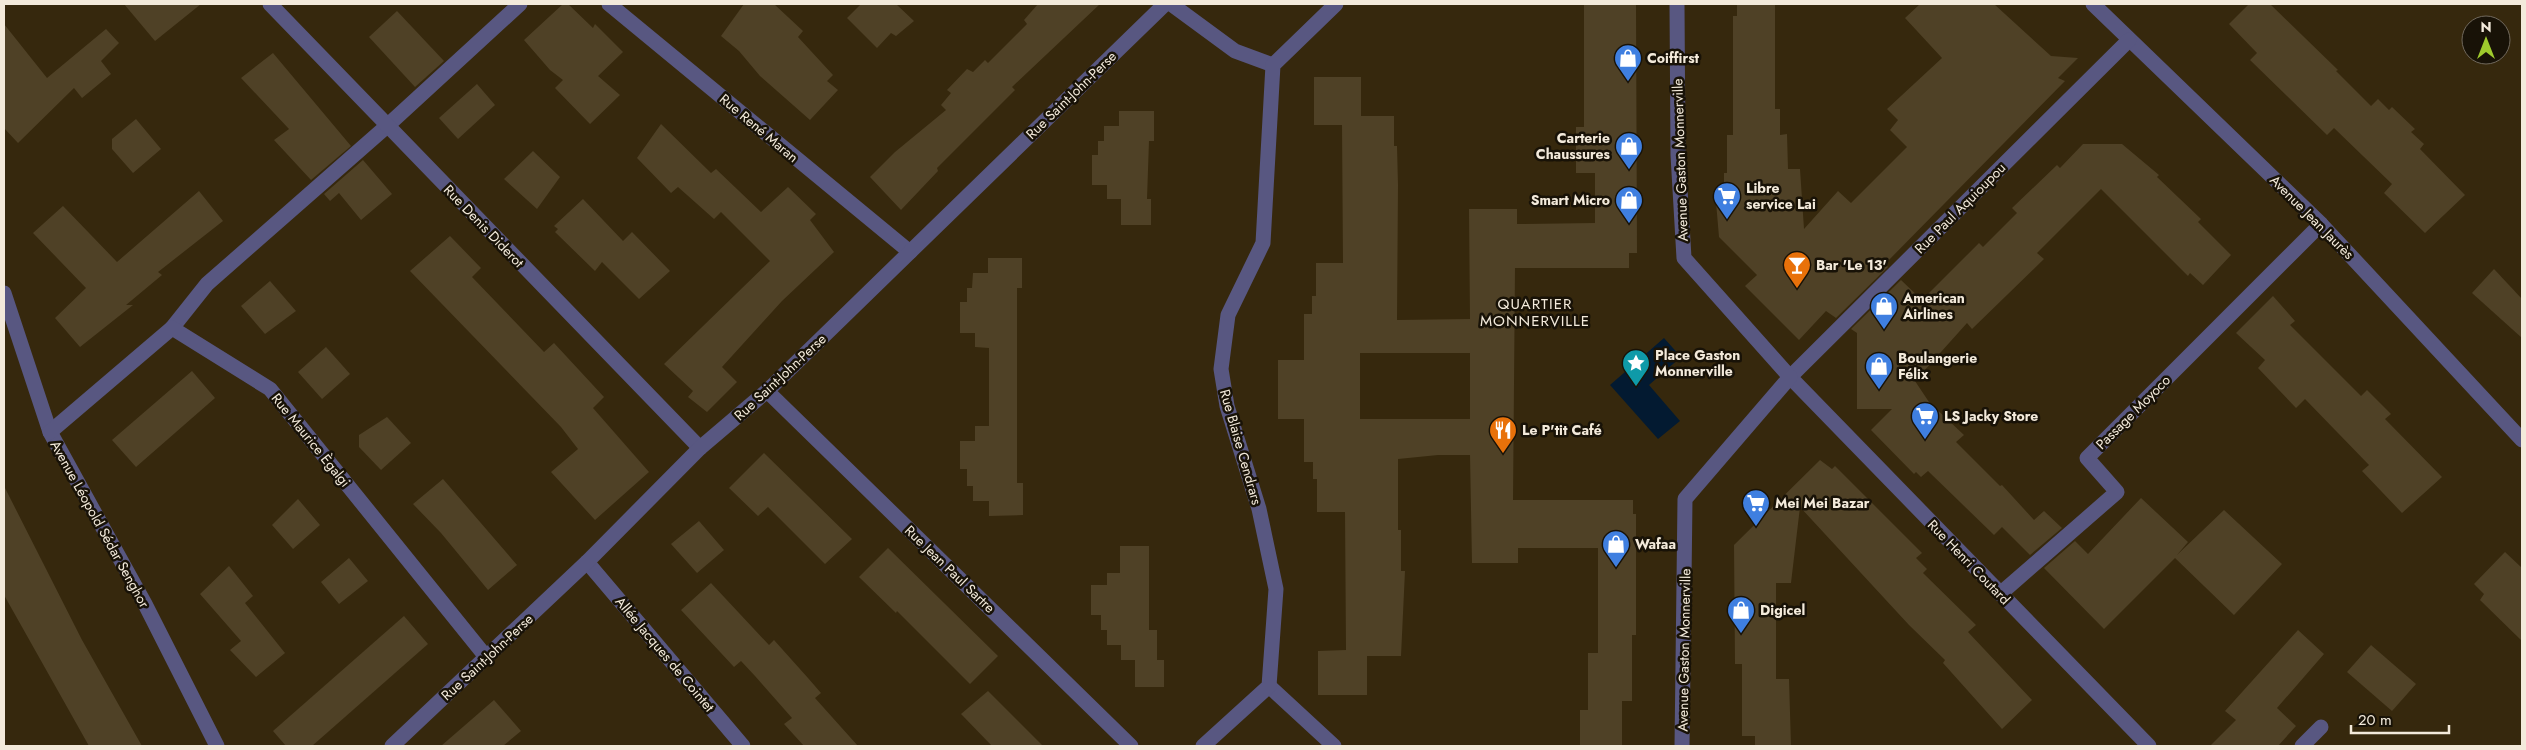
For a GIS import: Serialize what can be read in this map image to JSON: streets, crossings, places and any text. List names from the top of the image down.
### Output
{
  "streets": {
    "street": [
      "Rue Saint-John-Perse",
      "Rue René Maran",
      "Avenue Gaston Monnerville",
      "Rue Paul Aquioupou",
      "Avenue Jean Jaurès",
      "Rue Denis Diderot",
      "Passage Moyoco",
      "Rue Maurice Ègalgi",
      "Rue Blaise Cendrars",
      "Avenue Léopold Sédar Senghor",
      "Rue Henri Coutard",
      "Rue Jean Paul Sartre",
      "Allée Jacques de Cointet"
    ]
  },
  "crossings": [
    ["Rue Saint-John-Perse", "Rue René Maran"],
    ["Rue Saint-John-Perse", "Rue Denis Diderot"],
    ["Rue Saint-John-Perse", "Rue Maurice Ègalgi"],
    ["Rue Saint-John-Perse", "Rue Jean Paul Sartre"],
    ["Rue Saint-John-Perse", "Allée Jacques de Cointet"],
    ["Avenue Gaston Monnerville", "Rue Paul Aquioupou"],
    ["Avenue Gaston Monnerville", "Rue Henri Coutard"],
    ["Rue Paul Aquioupou", "Avenue Jean Jaurès"],
    ["Rue Paul Aquioupou", "Rue Henri Coutard"],
    ["Avenue Jean Jaurès", "Passage Moyoco"],
    ["Passage Moyoco", "Rue Henri Coutard"]
  ],
  "districts": ["QUARTIER MONNERVILLE"],
  "places": {
    "shop": [
      "Coiffirst",
      "Carterie Chaussures",
      "Smart Micro",
      "American Airlines",
      "Boulangerie Félix",
      "Wafaa",
      "Digicel"
    ],
    "supermarket": ["Libre service Lai", "LS Jacky Store", "Mei Mei Bazar"],
    "bar": ["Bar 'Le 13'"],
    "place": ["Place Gaston Monnerville"],
    "restaurant": ["Le P'tit Café"]
  },
  "scale_bar": "20 m",
  "north": "top"
}
